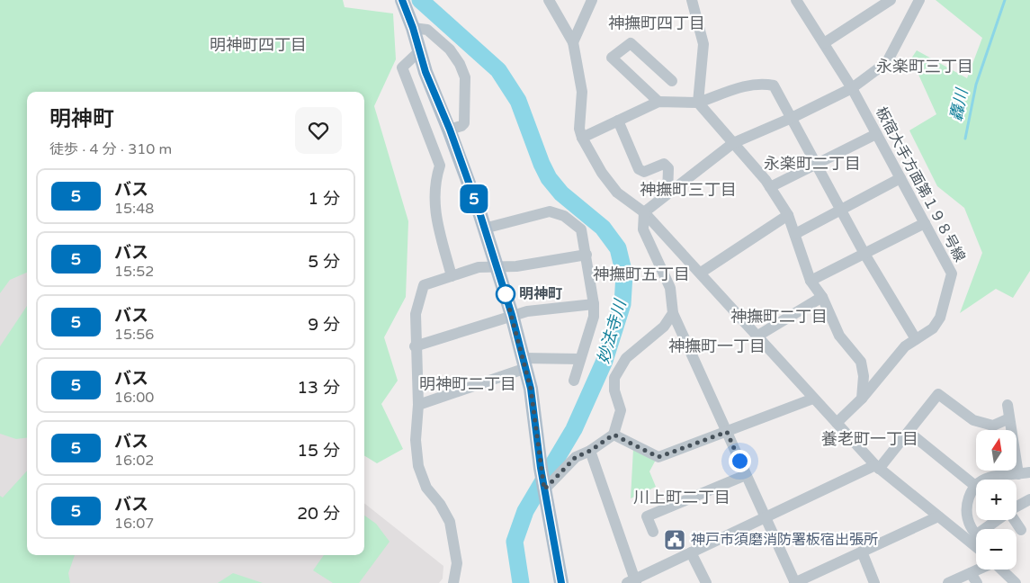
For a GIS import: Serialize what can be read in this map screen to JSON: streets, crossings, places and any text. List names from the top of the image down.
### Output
{
  "streets": {
    "street": ["板宿大手方面第１９８号線"]
  },
  "districts": [
    "神撫町四丁目",
    "明神町四丁目",
    "永楽町三丁目",
    "永楽町二丁目",
    "神撫町三丁目",
    "神撫町五丁目",
    "神撫町二丁目",
    "神撫町一丁目",
    "明神町二丁目",
    "養老町一丁目",
    "川上町二丁目"
  ],
  "water": ["轟川", "妙法寺川"],
  "places": {
    "other": ["明神町"],
    "public building": ["神戸市須磨消防署板宿出張所"]
  },
  "lines": ["bus line 5"],
  "north": "top",
  "page": {
    "on_map": "5",
    "heading": ["明神町", "徒歩 · 4 分 · 310 m"],
    "list": [
      {
        "mark": "5",
        "name": "バス",
        "note": "15:48",
        "value": "1 分"
      },
      {
        "mark": "5",
        "name": "バス",
        "note": "15:52",
        "value": "5 分"
      },
      {
        "mark": "5",
        "name": "バス",
        "note": "15:56",
        "value": "9 分"
      },
      {
        "mark": "5",
        "name": "バス",
        "note": "16:00",
        "value": "13 分"
      },
      {
        "mark": "5",
        "name": "バス",
        "note": "16:02",
        "value": "15 分"
      },
      {
        "mark": "5",
        "name": "バス",
        "note": "16:07",
        "value": "20 分"
      }
    ],
    "map_buttons": ["+", "−"]
  }
}
